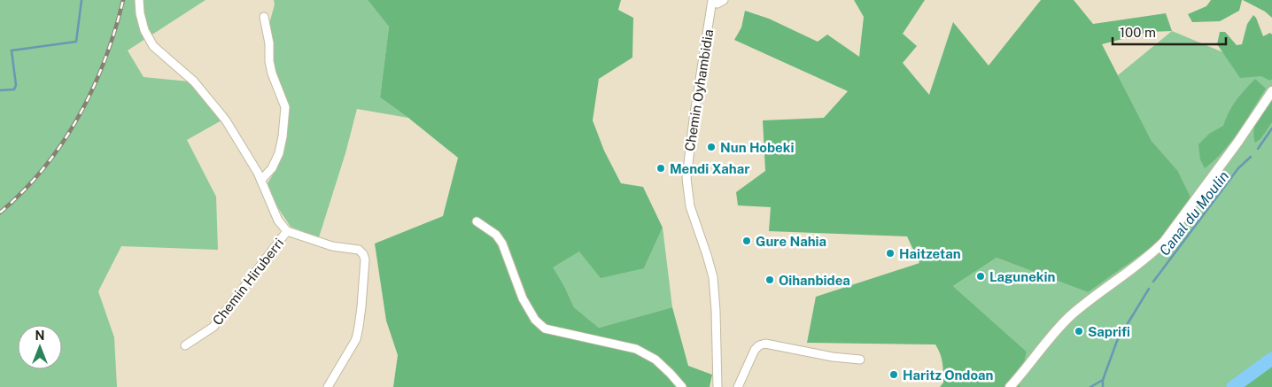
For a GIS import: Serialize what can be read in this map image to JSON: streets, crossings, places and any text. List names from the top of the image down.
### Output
{
  "streets": {
    "street": ["Chemin Oyhambidia", "Chemin Hiruberri"]
  },
  "water": ["Canal du Moulin"],
  "places": [
    "Nun Hobeki",
    "Mendi Xahar",
    "Gure Nahia",
    "Haitzetan",
    "Lagunekin",
    "Oihanbidea",
    "Saprifi",
    "Haritz Ondoan"
  ],
  "scale_bar": "100 m",
  "north": "top"
}
